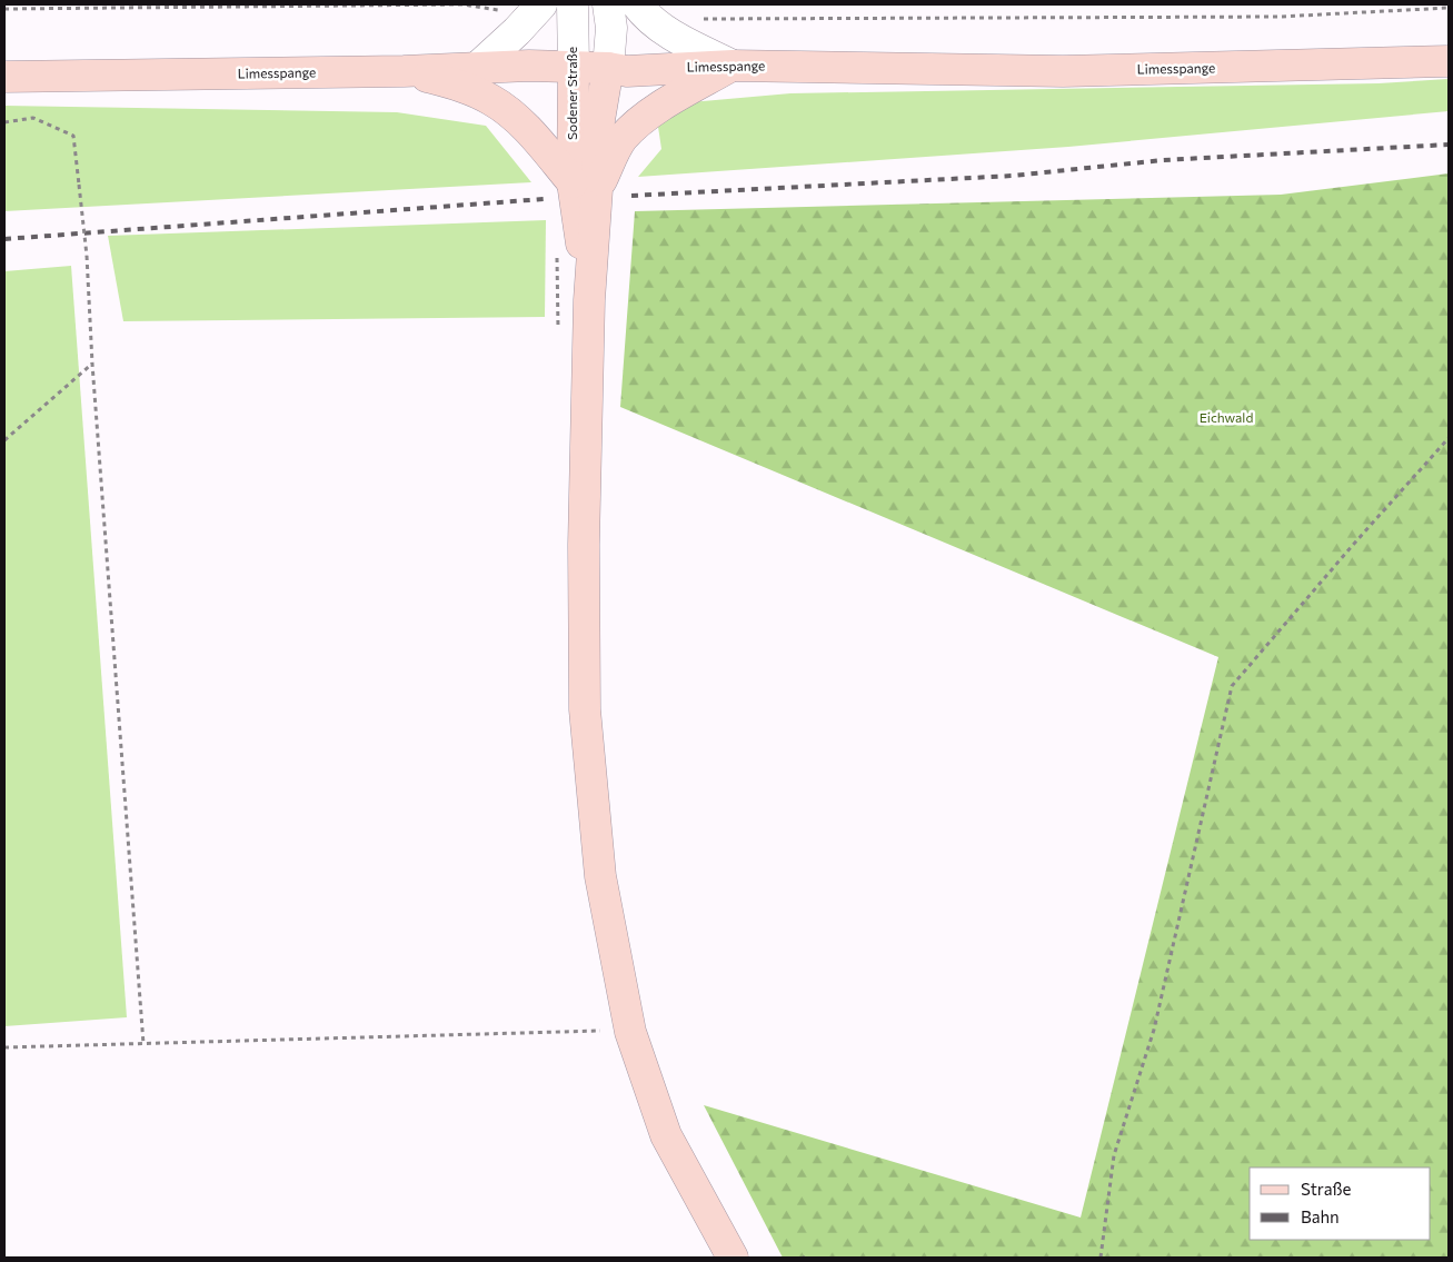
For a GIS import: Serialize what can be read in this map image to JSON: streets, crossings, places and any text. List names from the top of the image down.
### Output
{
  "streets": {
    "main road": ["Limesspange", "Sodener Straße"]
  },
  "crossings": [
    ["Limesspange", "Sodener Straße"]
  ],
  "parks": ["Eichwald"],
  "legend": ["Straße", "Bahn"]
}
